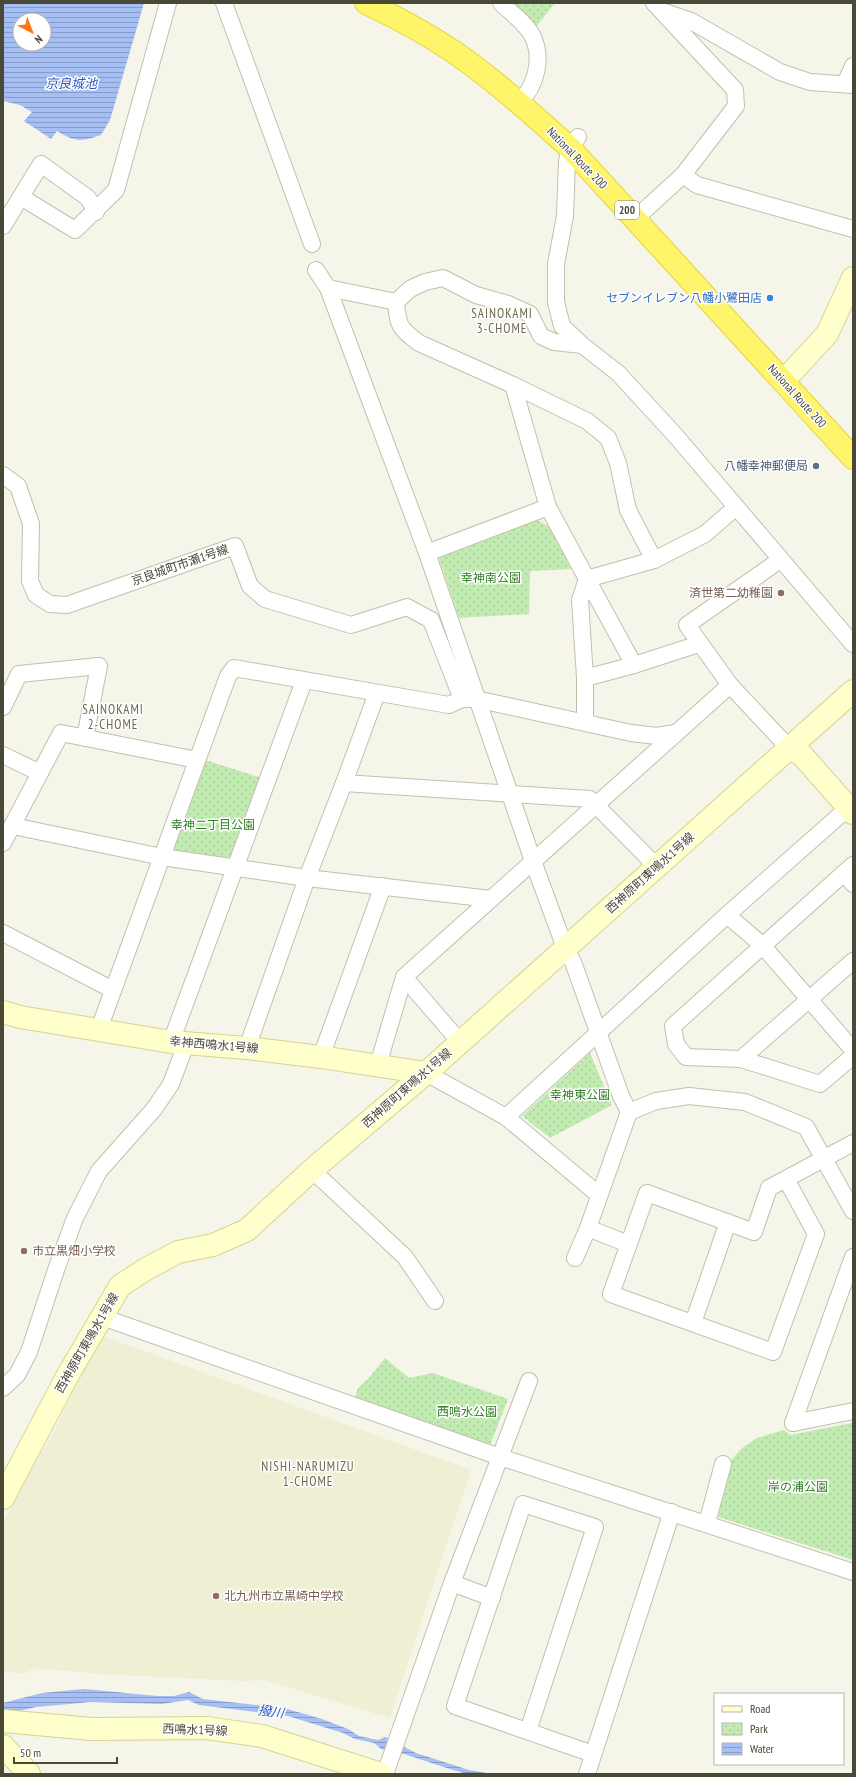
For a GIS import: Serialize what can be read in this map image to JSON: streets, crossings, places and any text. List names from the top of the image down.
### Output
{
  "streets": {
    "highway": ["National Route 200", "200"],
    "street": [
      "京良城町市瀬1号線",
      "西神原町東鳴水1号線",
      "幸神西鳴水1号線",
      "西鳴水1号線"
    ]
  },
  "crossings": [
    ["西神原町東鳴水1号線", "幸神西鳴水1号線"]
  ],
  "districts": ["SAINOKAMI 3-CHOME", "SAINOKAMI 2-CHOME", "NISHI-NARUMIZU 1-CHOME"],
  "water": ["京良城池", "撥川"],
  "parks": [
    "幸神南公園",
    "幸神二丁目公園",
    "幸神東公園",
    "西鳴水公園",
    "岸の浦公園"
  ],
  "places": [
    "セブンイレブン八幡小鷺田店",
    "八幡幸神郵便局",
    "済世第二幼稚園",
    "市立黒畑小学校",
    "北九州市立黒崎中学校"
  ],
  "legend": ["Road", "Park", "Water"],
  "scale_bar": "50 m",
  "north": "bottom right"
}
